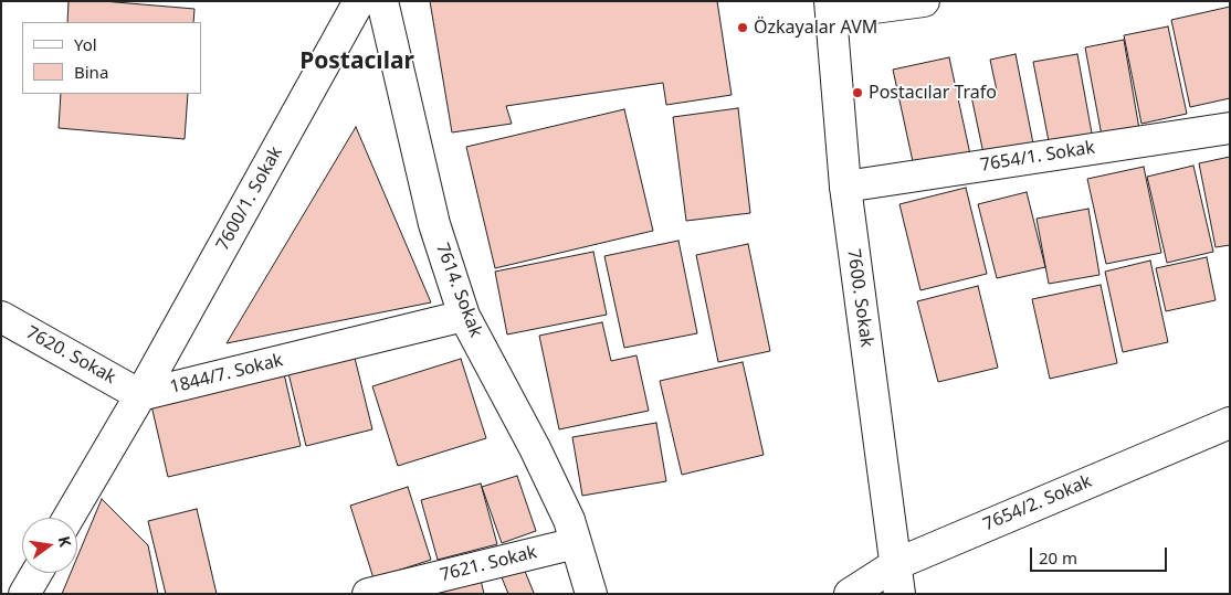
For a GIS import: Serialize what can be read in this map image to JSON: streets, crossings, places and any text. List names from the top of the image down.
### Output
{
  "streets": {
    "street": [
      "7654/1. Sokak",
      "7600/1. Sokak",
      "7614. Sokak",
      "7600. Sokak",
      "7620. Sokak",
      "1844/7. Sokak",
      "7654/2. Sokak",
      "7621. Sokak"
    ]
  },
  "crossings": [
    ["7654/1. Sokak", "7600. Sokak"],
    ["7600/1. Sokak", "7620. Sokak"],
    ["7600/1. Sokak", "1844/7. Sokak"],
    ["7614. Sokak", "1844/7. Sokak"],
    ["7614. Sokak", "7621. Sokak"],
    ["7600. Sokak", "7654/2. Sokak"],
    ["7620. Sokak", "1844/7. Sokak"]
  ],
  "districts": ["Postacılar"],
  "places": ["Özkayalar AVM", "Postacılar Trafo"],
  "legend": ["Yol", "Bina"],
  "scale_bar": "20 m",
  "north": "right"
}
